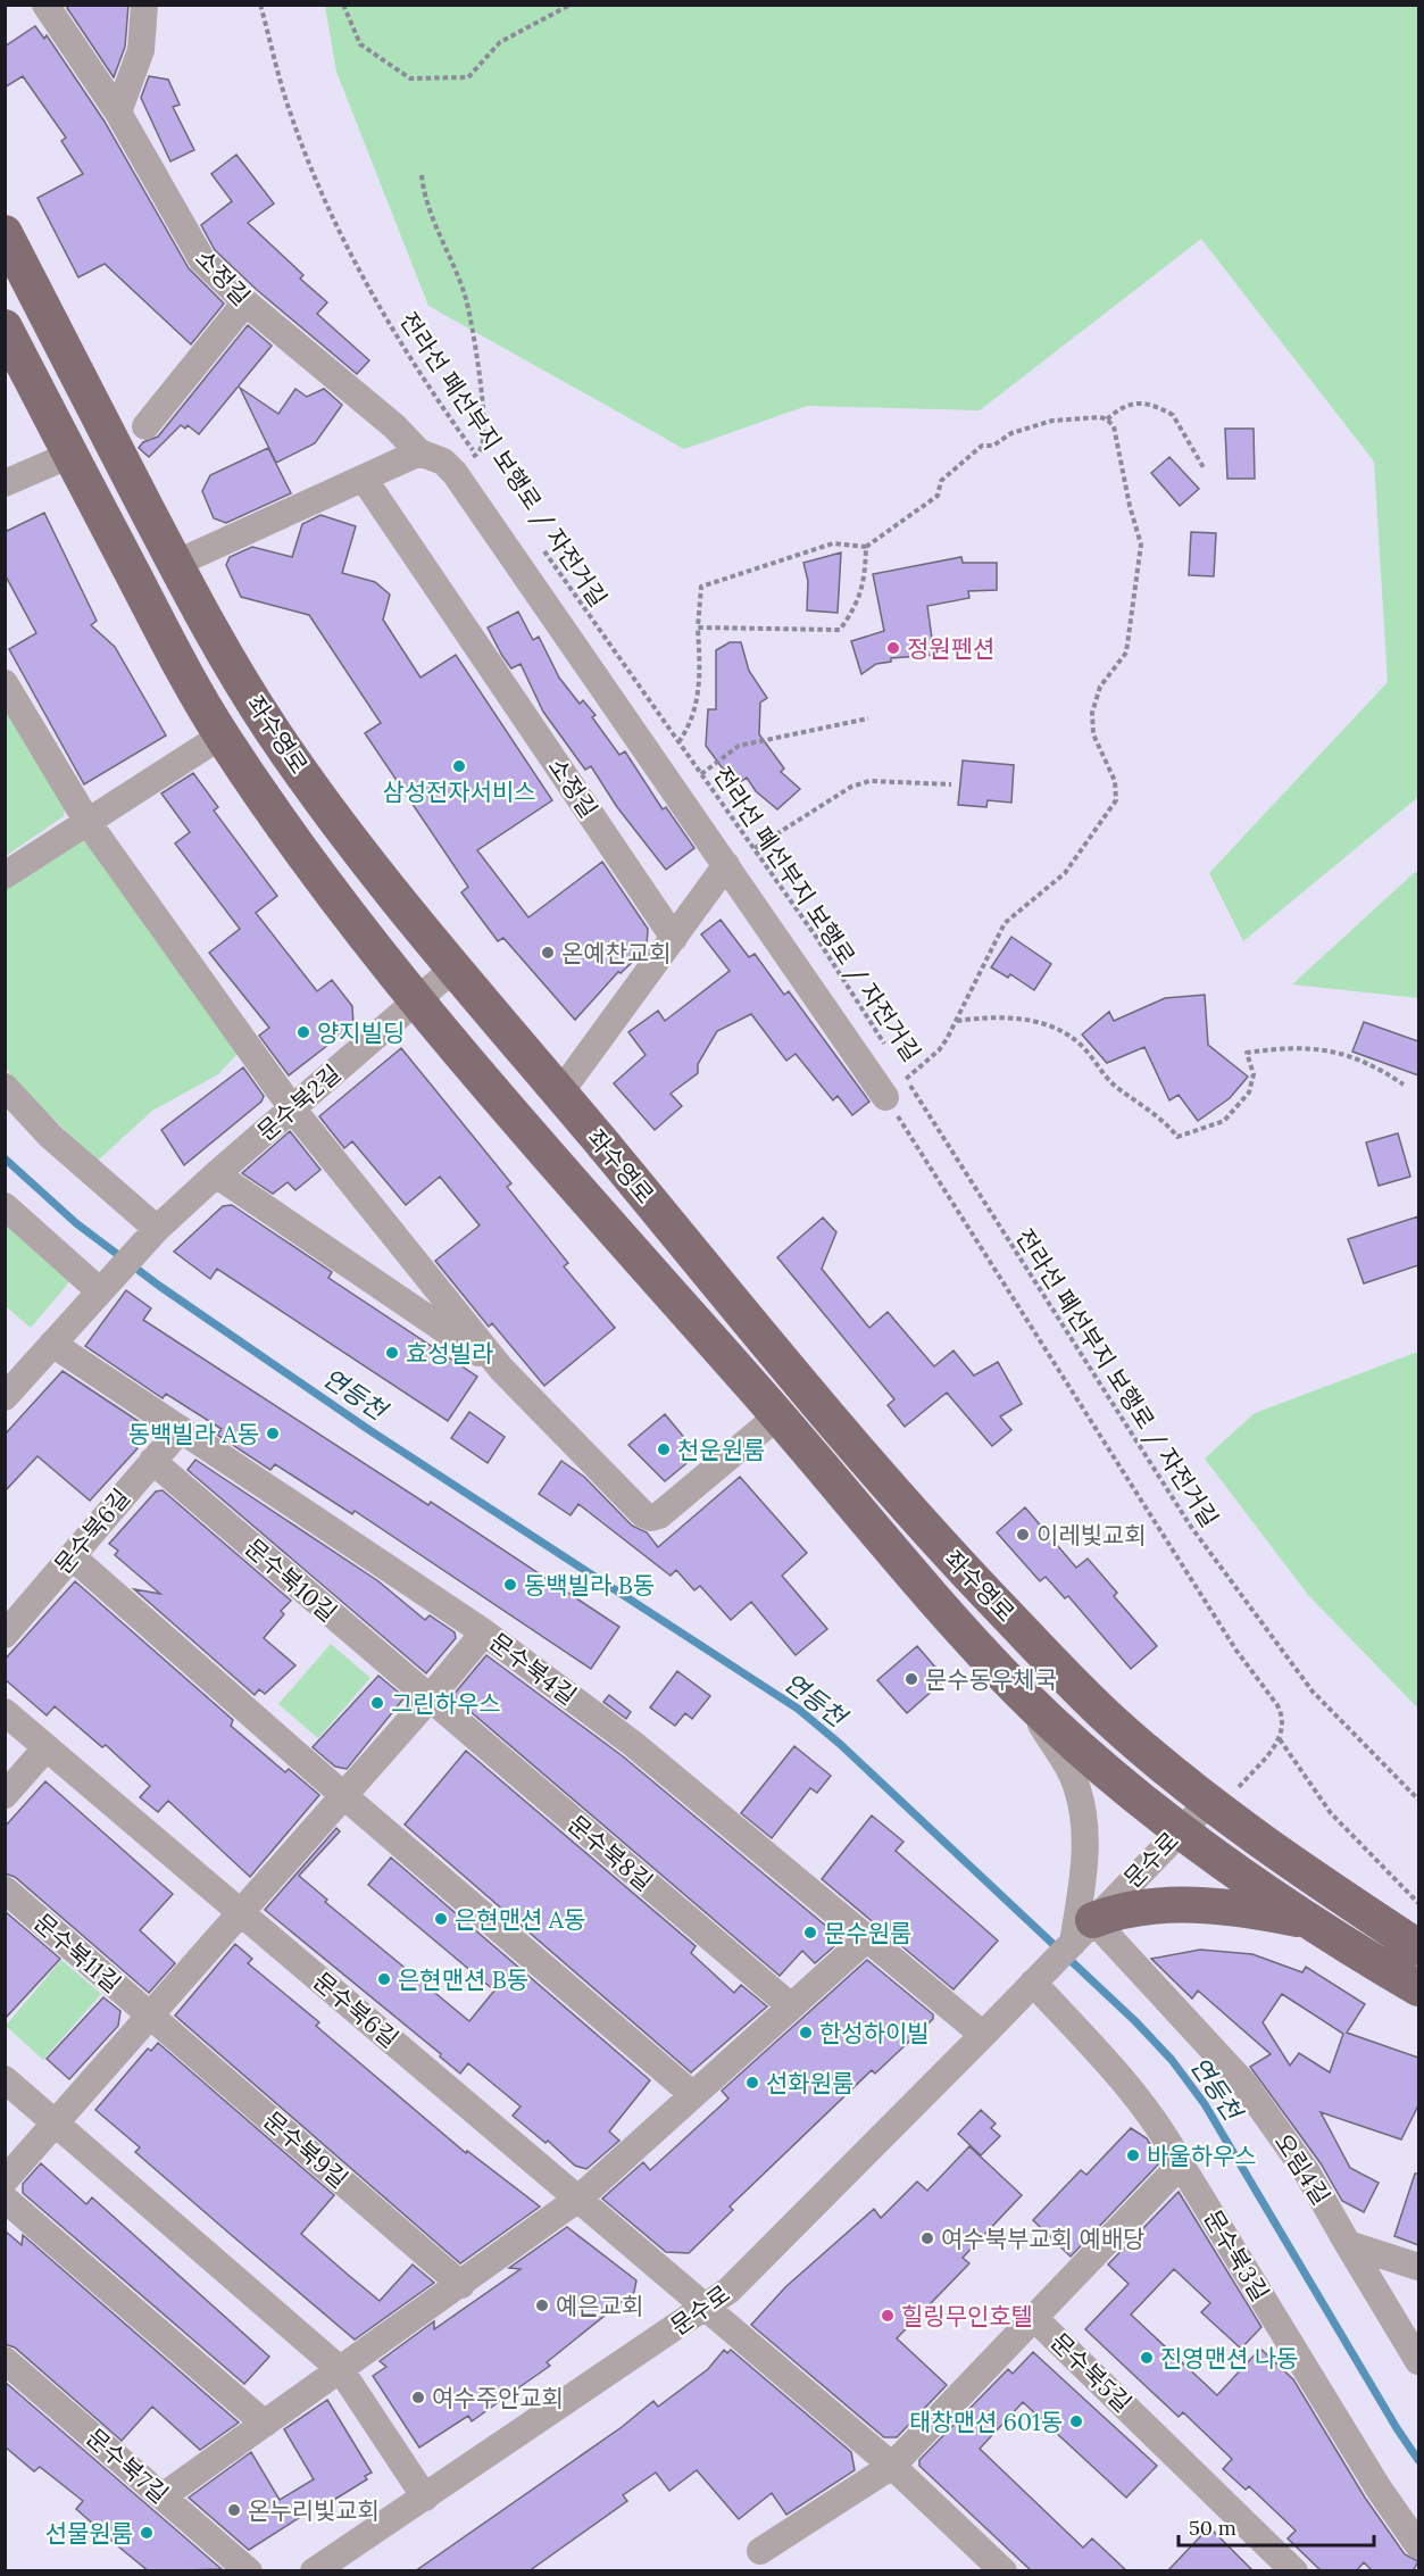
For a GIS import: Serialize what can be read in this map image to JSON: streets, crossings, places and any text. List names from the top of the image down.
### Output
{
  "streets": {
    "main road": ["좌수영로"],
    "street": [
      "소정길",
      "문수북2길",
      "문수북6길",
      "문수북10길",
      "문수북4길",
      "문수북8길",
      "문수로",
      "문수북11길",
      "문수북9길",
      "오림4길",
      "문수북3길",
      "문수북5길",
      "문수북7길"
    ],
    "path": ["전라선 폐선부지 보행로 / 자전거길"]
  },
  "crossings": [
    ["좌수영로", "문수북2길"],
    ["좌수영로", "문수로"],
    ["문수북6길", "문수북10길"],
    ["문수북6길", "문수북4길"],
    ["문수북6길", "문수로"],
    ["문수북10길", "문수북8길"],
    ["문수북4길", "문수로"],
    ["문수로", "오림4길"],
    ["문수로", "문수북3길"],
    ["문수북11길", "문수북9길"]
  ],
  "water": ["연등천"],
  "places": [
    "정원펜션",
    "삼성전자서비스",
    "온예찬교회",
    "양지빌딩",
    "효성빌라",
    "동백빌라 A동",
    "천운원룸",
    "이레빛교회",
    "동백빌라 B동",
    "문수동우체국",
    "그린하우스",
    "은현맨션 A동",
    "문수원룸",
    "은현맨션 B동",
    "한성하이빌",
    "선화원룸",
    "바울하우스",
    "여수북부교회 예배당",
    "예은교회",
    "힐링무인호텔",
    "진영맨션 나동",
    "여수주안교회",
    "태창맨션 601동",
    "온누리빛교회",
    "선물원룸"
  ],
  "scale_bar": "50 m"
}
